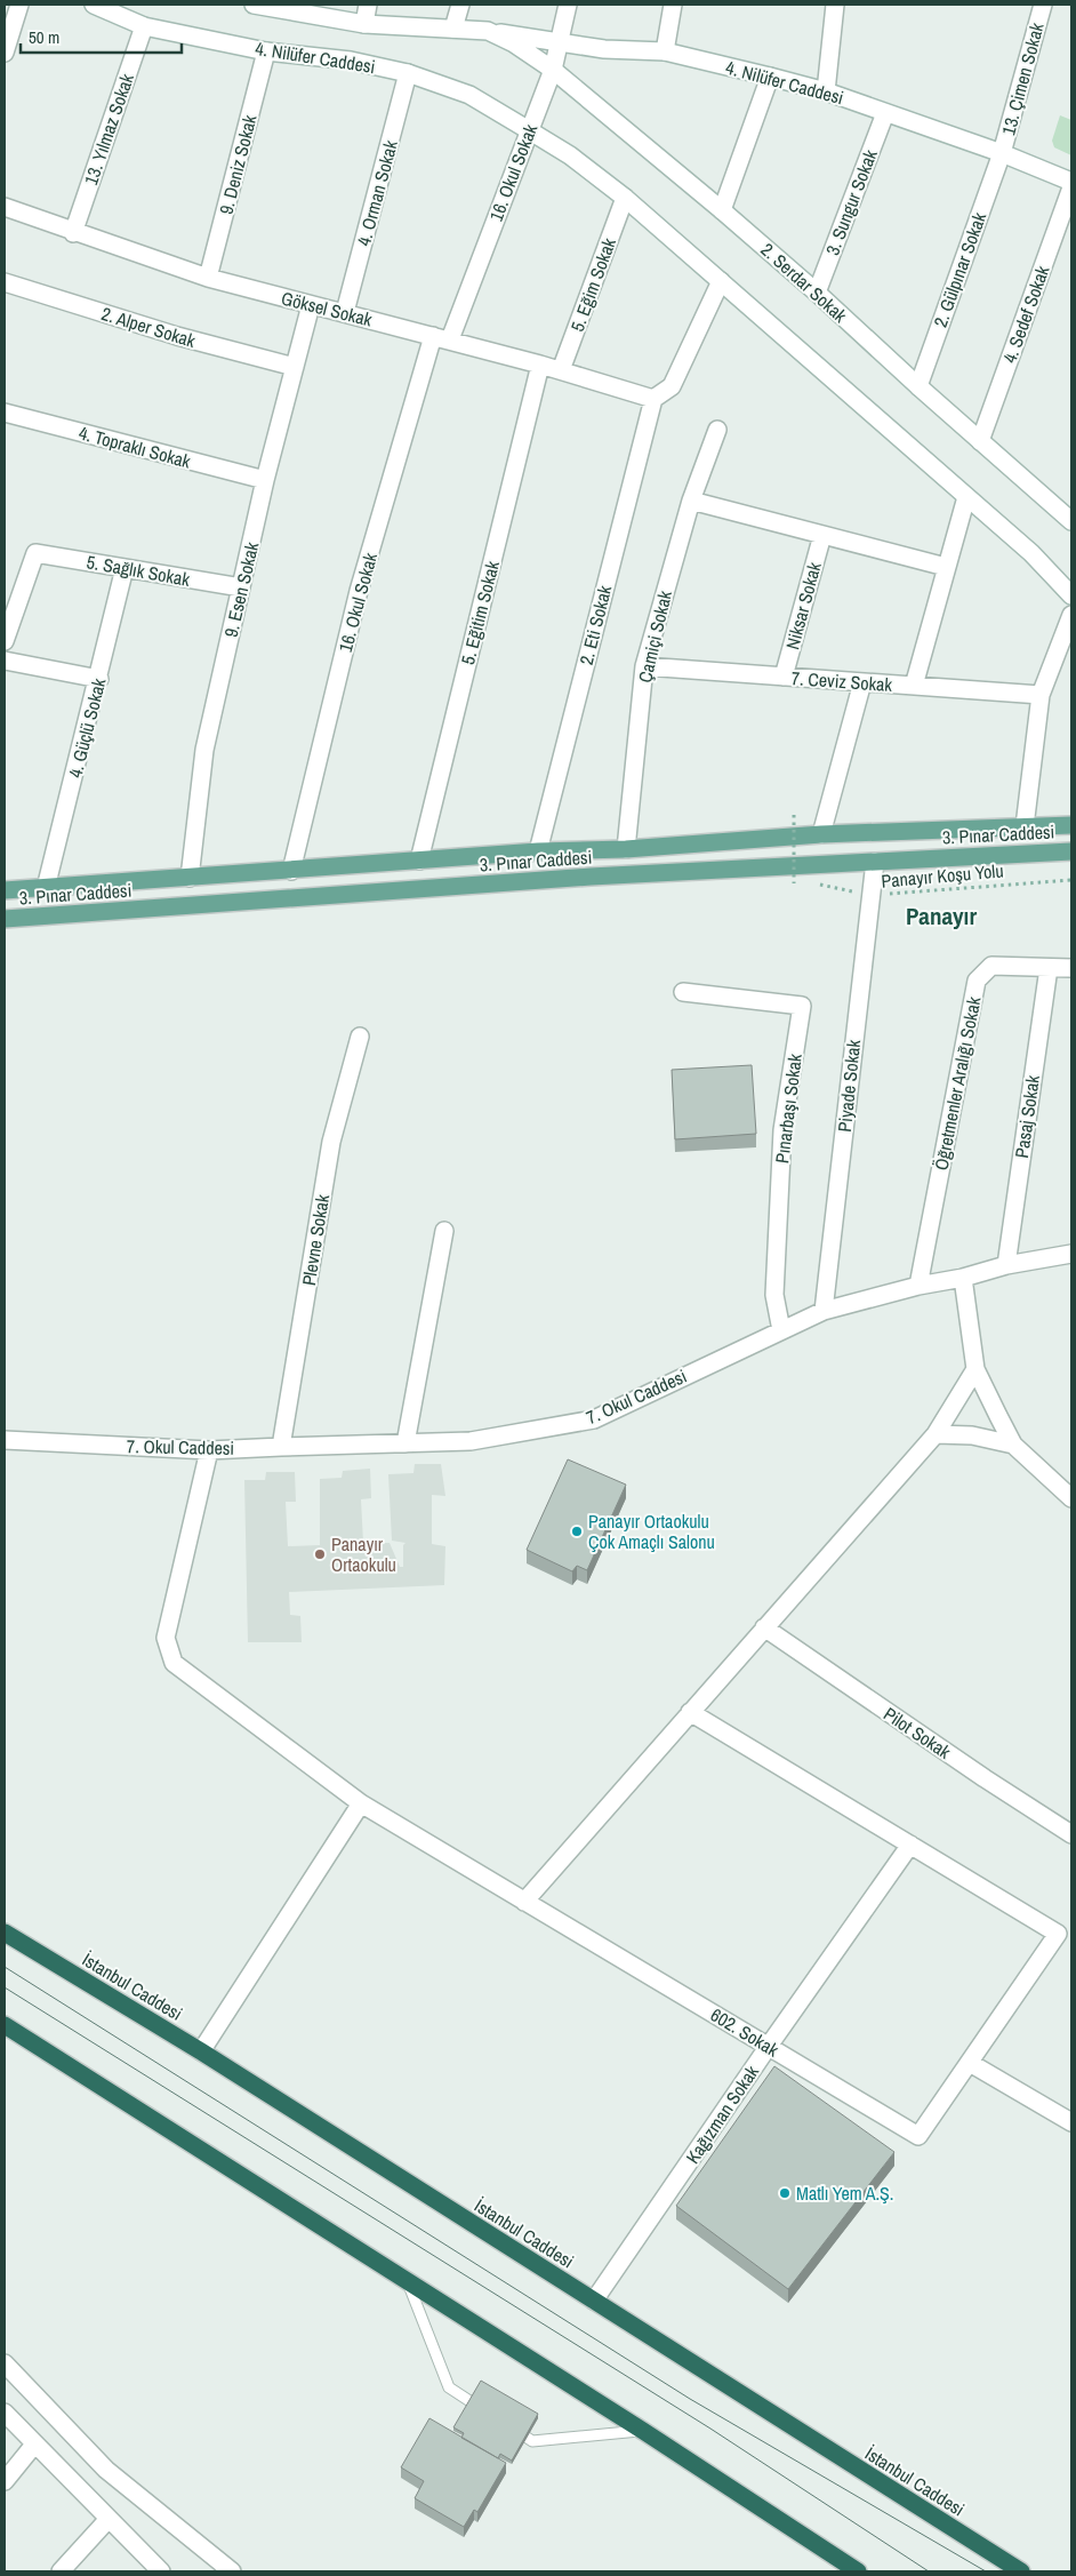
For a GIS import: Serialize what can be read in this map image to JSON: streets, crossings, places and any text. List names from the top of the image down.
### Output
{
  "streets": {
    "highway": ["İstanbul Caddesi"],
    "main road": ["3. Pınar Caddesi"],
    "street": [
      "4. Nilüfer Caddesi",
      "13. Çimen Sokak",
      "13. Yılmaz Sokak",
      "9. Deniz Sokak",
      "16. Okul Sokak",
      "4. Orman Sokak",
      "3. Sungur Sokak",
      "2. Gülpınar Sokak",
      "2. Serdar Sokak",
      "5. Eğim Sokak",
      "Göksel Sokak",
      "4. Sedef Sokak",
      "2. Alper Sokak",
      "4. Topraklı Sokak",
      "5. Sağlık Sokak",
      "9. Esen Sokak",
      "Niksar Sokak",
      "5. Eğitim Sokak",
      "2. Eti Sokak",
      "Çamiçi Sokak",
      "7. Ceviz Sokak",
      "4. Güçlü Sokak",
      "Öğretmenler Aralığı Sokak",
      "Piyade Sokak",
      "Pınarbaşı Sokak",
      "Pasaj Sokak",
      "Plevne Sokak",
      "7. Okul Caddesi",
      "Pilot Sokak",
      "602. Sokak",
      "Kağızman Sokak"
    ],
    "path": ["Panayır Koşu Yolu"]
  },
  "crossings": [
    ["4. Nilüfer Caddesi", "13. Çimen Sokak"],
    ["4. Nilüfer Caddesi", "13. Yılmaz Sokak"],
    ["4. Nilüfer Caddesi", "9. Deniz Sokak"],
    ["4. Nilüfer Caddesi", "16. Okul Sokak"],
    ["4. Nilüfer Caddesi", "4. Orman Sokak"],
    ["4. Nilüfer Caddesi", "3. Sungur Sokak"],
    ["4. Nilüfer Caddesi", "2. Gülpınar Sokak"],
    ["4. Nilüfer Caddesi", "2. Serdar Sokak"],
    ["13. Çimen Sokak", "2. Gülpınar Sokak"],
    ["13. Yılmaz Sokak", "Göksel Sokak"],
    ["9. Deniz Sokak", "Göksel Sokak"],
    ["16. Okul Sokak", "2. Serdar Sokak"],
    ["16. Okul Sokak", "Göksel Sokak"],
    ["16. Okul Sokak", "3. Pınar Caddesi"],
    ["4. Orman Sokak", "Göksel Sokak"],
    ["3. Sungur Sokak", "2. Serdar Sokak"],
    ["2. Gülpınar Sokak", "2. Serdar Sokak"],
    ["2. Serdar Sokak", "4. Sedef Sokak"],
    ["5. Eğim Sokak", "Göksel Sokak"],
    ["Göksel Sokak", "9. Esen Sokak"],
    ["Göksel Sokak", "5. Eğitim Sokak"],
    ["Göksel Sokak", "2. Eti Sokak"],
    ["2. Alper Sokak", "9. Esen Sokak"],
    ["4. Topraklı Sokak", "9. Esen Sokak"],
    ["5. Sağlık Sokak", "9. Esen Sokak"],
    ["5. Sağlık Sokak", "4. Güçlü Sokak"],
    ["9. Esen Sokak", "3. Pınar Caddesi"],
    ["Niksar Sokak", "7. Ceviz Sokak"],
    ["5. Eğitim Sokak", "3. Pınar Caddesi"],
    ["2. Eti Sokak", "3. Pınar Caddesi"],
    ["Çamiçi Sokak", "7. Ceviz Sokak"],
    ["Çamiçi Sokak", "3. Pınar Caddesi"],
    ["4. Güçlü Sokak", "3. Pınar Caddesi"],
    ["3. Pınar Caddesi", "Piyade Sokak"],
    ["Panayır Koşu Yolu", "Piyade Sokak"],
    ["Öğretmenler Aralığı Sokak", "Pasaj Sokak"],
    ["Öğretmenler Aralığı Sokak", "7. Okul Caddesi"],
    ["Piyade Sokak", "7. Okul Caddesi"],
    ["Pınarbaşı Sokak", "7. Okul Caddesi"],
    ["Pasaj Sokak", "7. Okul Caddesi"],
    ["Plevne Sokak", "7. Okul Caddesi"],
    ["7. Okul Caddesi", "602. Sokak"],
    ["İstanbul Caddesi", "Kağızman Sokak"],
    ["602. Sokak", "Kağızman Sokak"]
  ],
  "districts": ["Panayır"],
  "places": ["Panayır Ortaokulu Çok Amaçlı Salonu", "Panayır Ortaokulu", "Matlı Yem A.Ş."],
  "scale_bar": "50 m"
}
